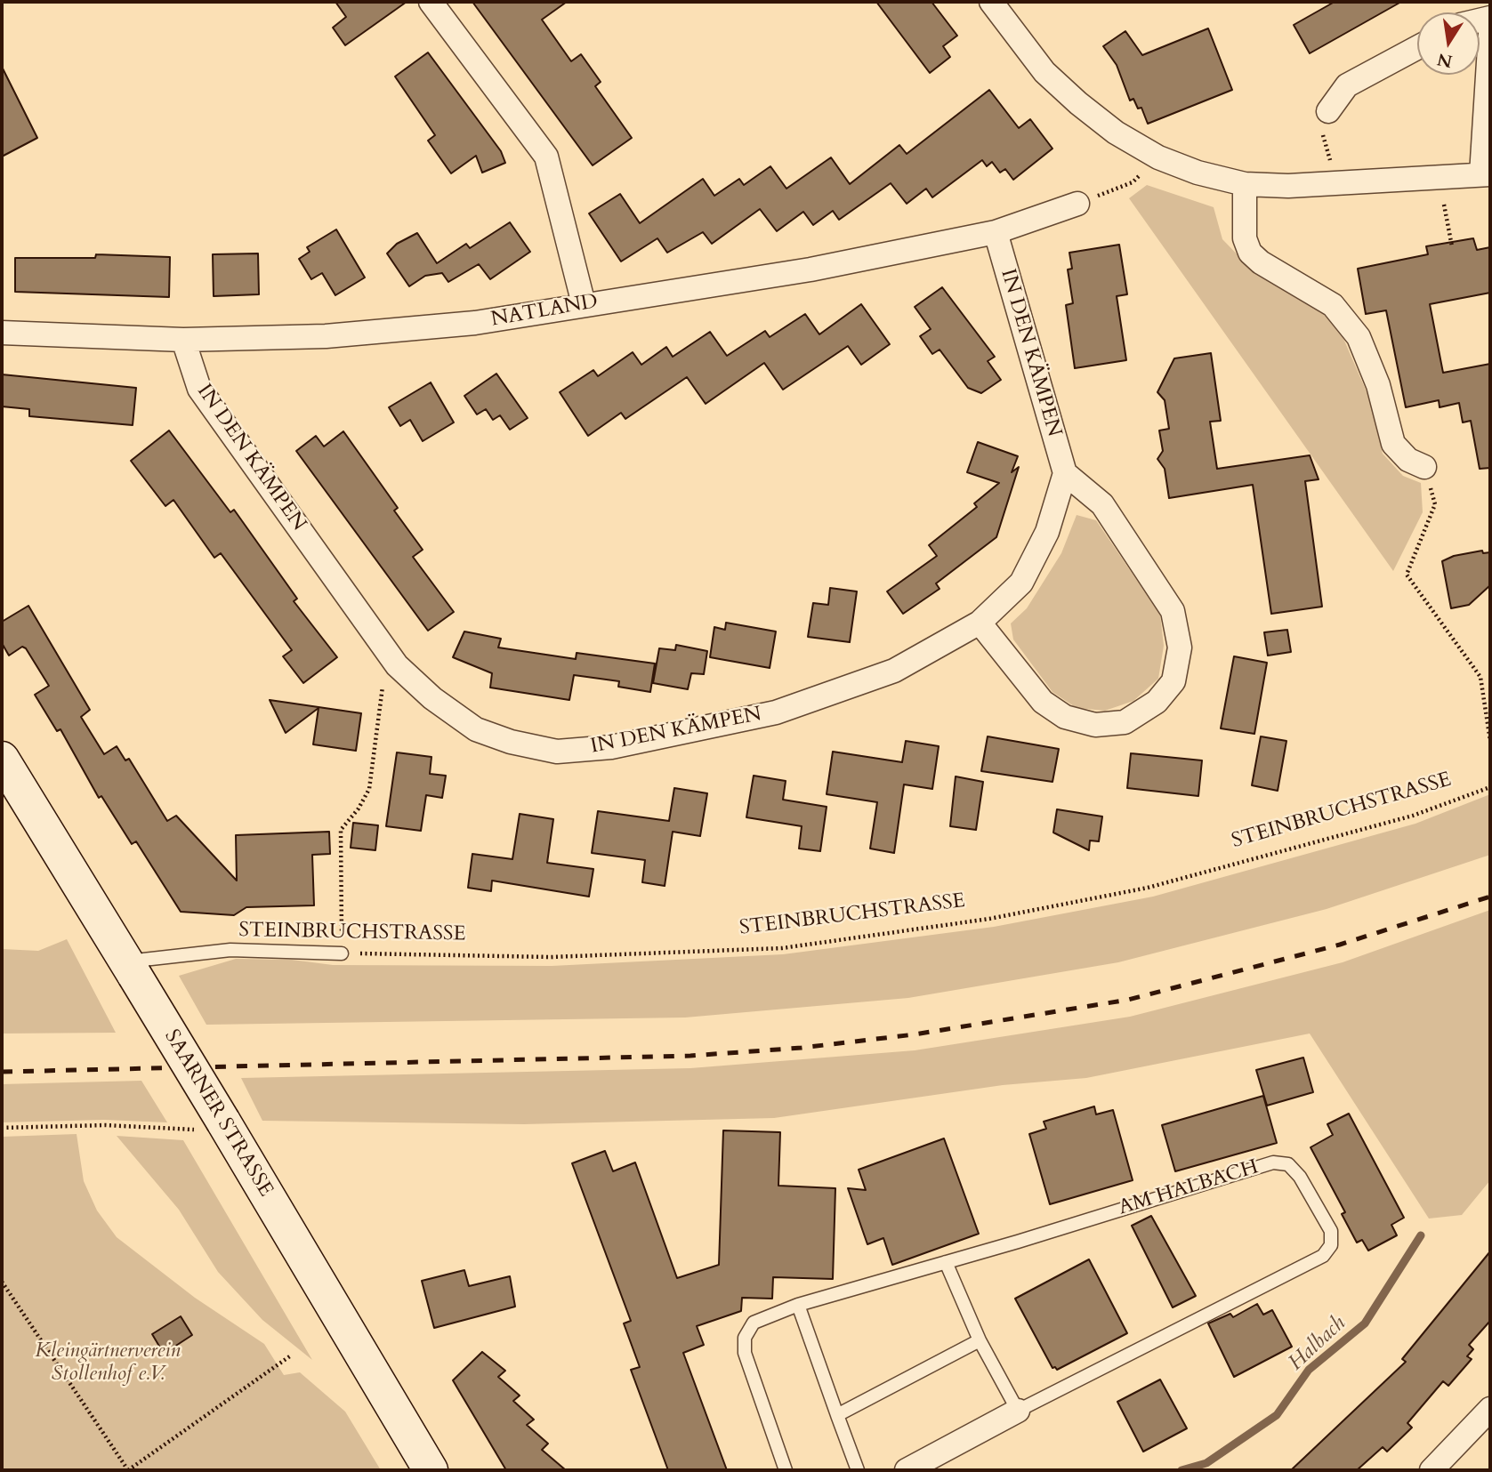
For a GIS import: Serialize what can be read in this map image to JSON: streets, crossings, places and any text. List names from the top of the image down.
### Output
{
  "streets": {
    "main road": ["SAARNER STRASSE"],
    "street": ["NATLAND", "IN DEN KÄMPEN", "AM HALBACH"],
    "lane": ["STEINBRUCHSTRASSE"]
  },
  "crossings": [
    ["NATLAND", "IN DEN KÄMPEN"],
    ["STEINBRUCHSTRASSE", "SAARNER STRASSE"]
  ],
  "water": ["Halbach"],
  "parks": ["Kleingärtnerverein Stollenhof e.V."],
  "north": "bottom"
}
